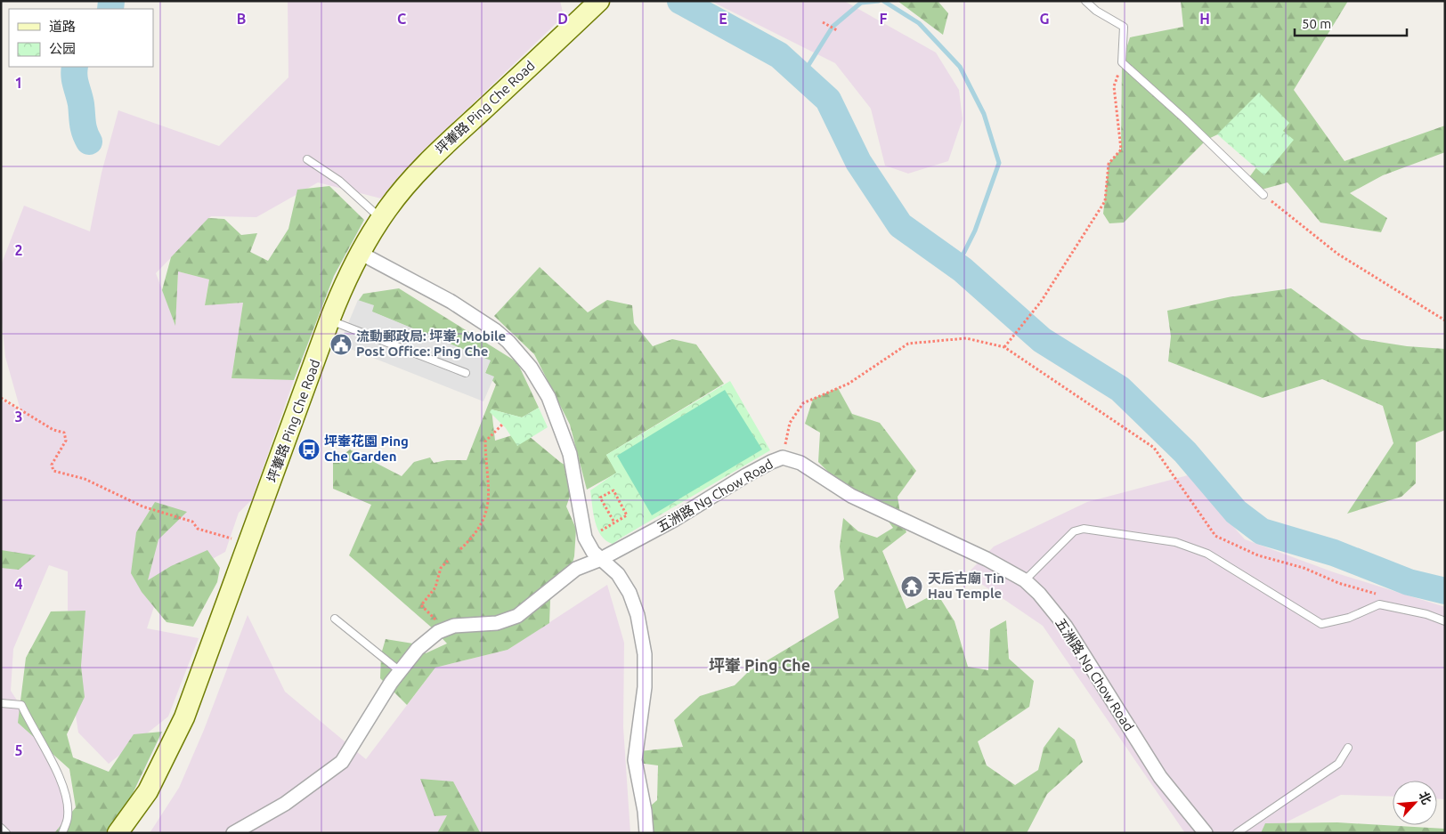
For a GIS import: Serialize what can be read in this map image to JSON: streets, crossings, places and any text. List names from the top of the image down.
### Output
{
  "streets": {
    "street": ["坪輋路 Ping Che Road", "五洲路 Ng Chow Road"]
  },
  "districts": ["坪輋 Ping Che"],
  "places": {
    "public building": ["流動郵政局: 坪輋, Mobile Post Office: Ping Che"],
    "bus stop": ["坪輋花園 Ping Che Garden"],
    "temple": ["天后古廟 Tin Hau Temple"]
  },
  "legend": ["道路", "公园"],
  "scale_bar": "50 m",
  "north": "top right",
  "grid": {
    "columns": [
      "B",
      "C",
      "D",
      "E",
      "F",
      "G",
      "H"
    ],
    "rows": [
      "1",
      "2",
      "3",
      "4",
      "5"
    ]
  }
}
